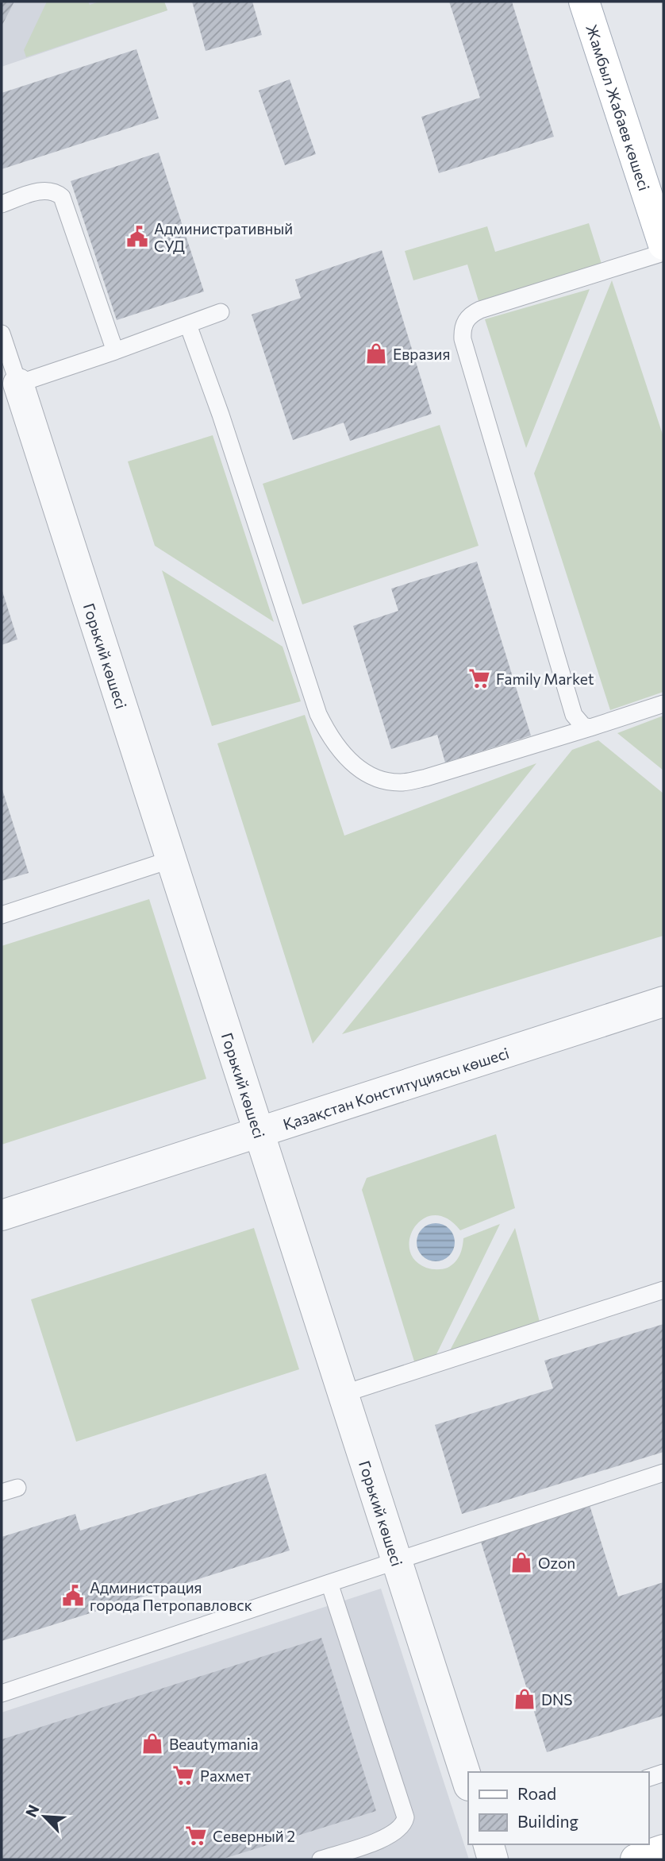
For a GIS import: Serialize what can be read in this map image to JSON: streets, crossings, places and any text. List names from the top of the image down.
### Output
{
  "streets": {
    "main road": ["Жамбыл Жабаев көшесі"],
    "street": ["Горький көшесі", "Қазақстан Конституциясы көшесі"]
  },
  "crossings": [
    ["Горький көшесі", "Қазақстан Конституциясы көшесі"]
  ],
  "places": {
    "public building": ["Административный СУД", "Администрация города Петропавловск"],
    "shop": [
      "Евразия",
      "Ozon",
      "DNS",
      "Beautymania"
    ],
    "supermarket": ["Family Мarket", "Рахмет", "Северный 2"]
  },
  "legend": ["Road", "Building"],
  "north": "top left"
}
